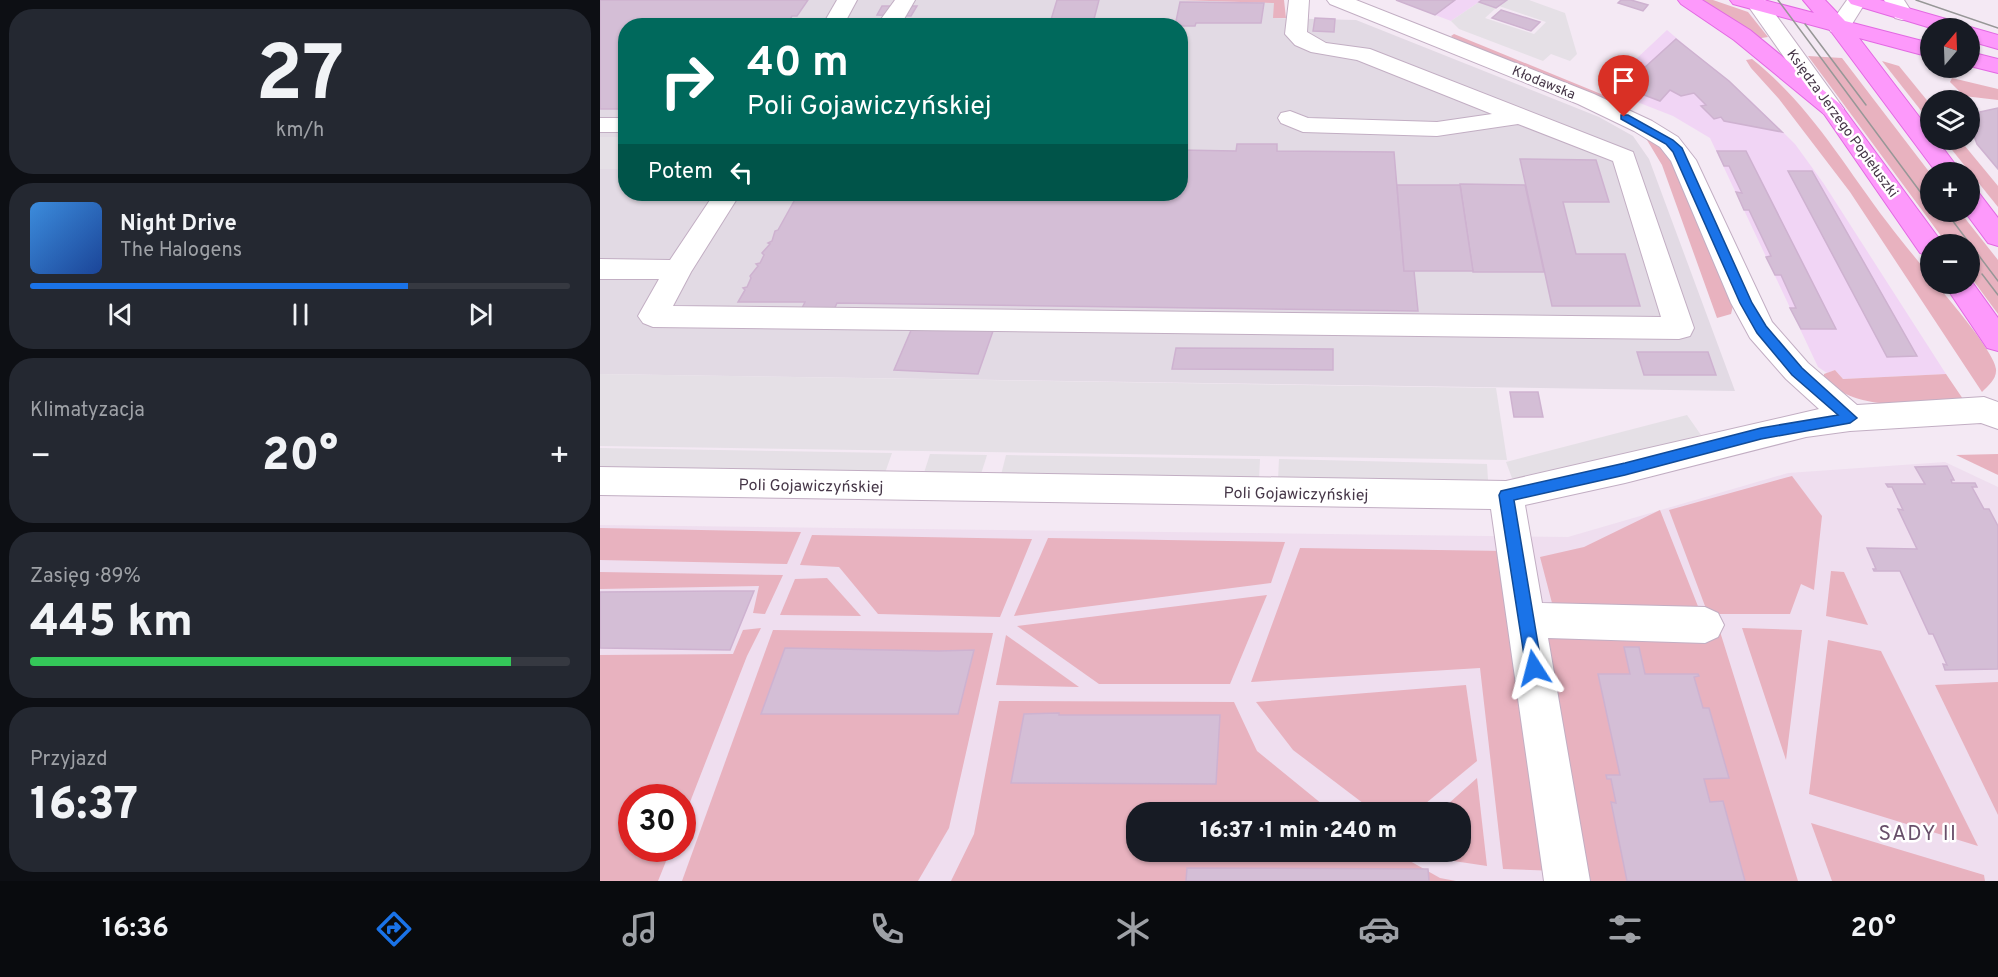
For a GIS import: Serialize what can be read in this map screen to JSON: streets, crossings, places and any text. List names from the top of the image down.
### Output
{
  "streets": {
    "main road": ["Księdza Jerzego Popiełuszki"],
    "street": ["Kłodawska", "Poli Gojawiczyńskiej"]
  },
  "crossings": [
    ["Kłodawska", "Poli Gojawiczyńskiej"]
  ],
  "districts": ["SADY II"],
  "north": "top",
  "page": {
    "tile": [
      ["27", "km/h"],
      "Klimatyzacja",
      ["Zasięg · 89%", "445 km"],
      ["Przyjazd", "16:37"]
    ],
    "map_buttons": ["+", "−"],
    "turn": ["40 m", "Poli Gojawiczyńskiej"],
    "then": "Potem",
    "song": ["Night Drive", "The Halogens"],
    "heat": ["−", "20°", "+"],
    "limit": "30",
    "trip": "16:37 · 1 min · 240 m",
    "tabs": ["16:36", "20°"]
  }
}
